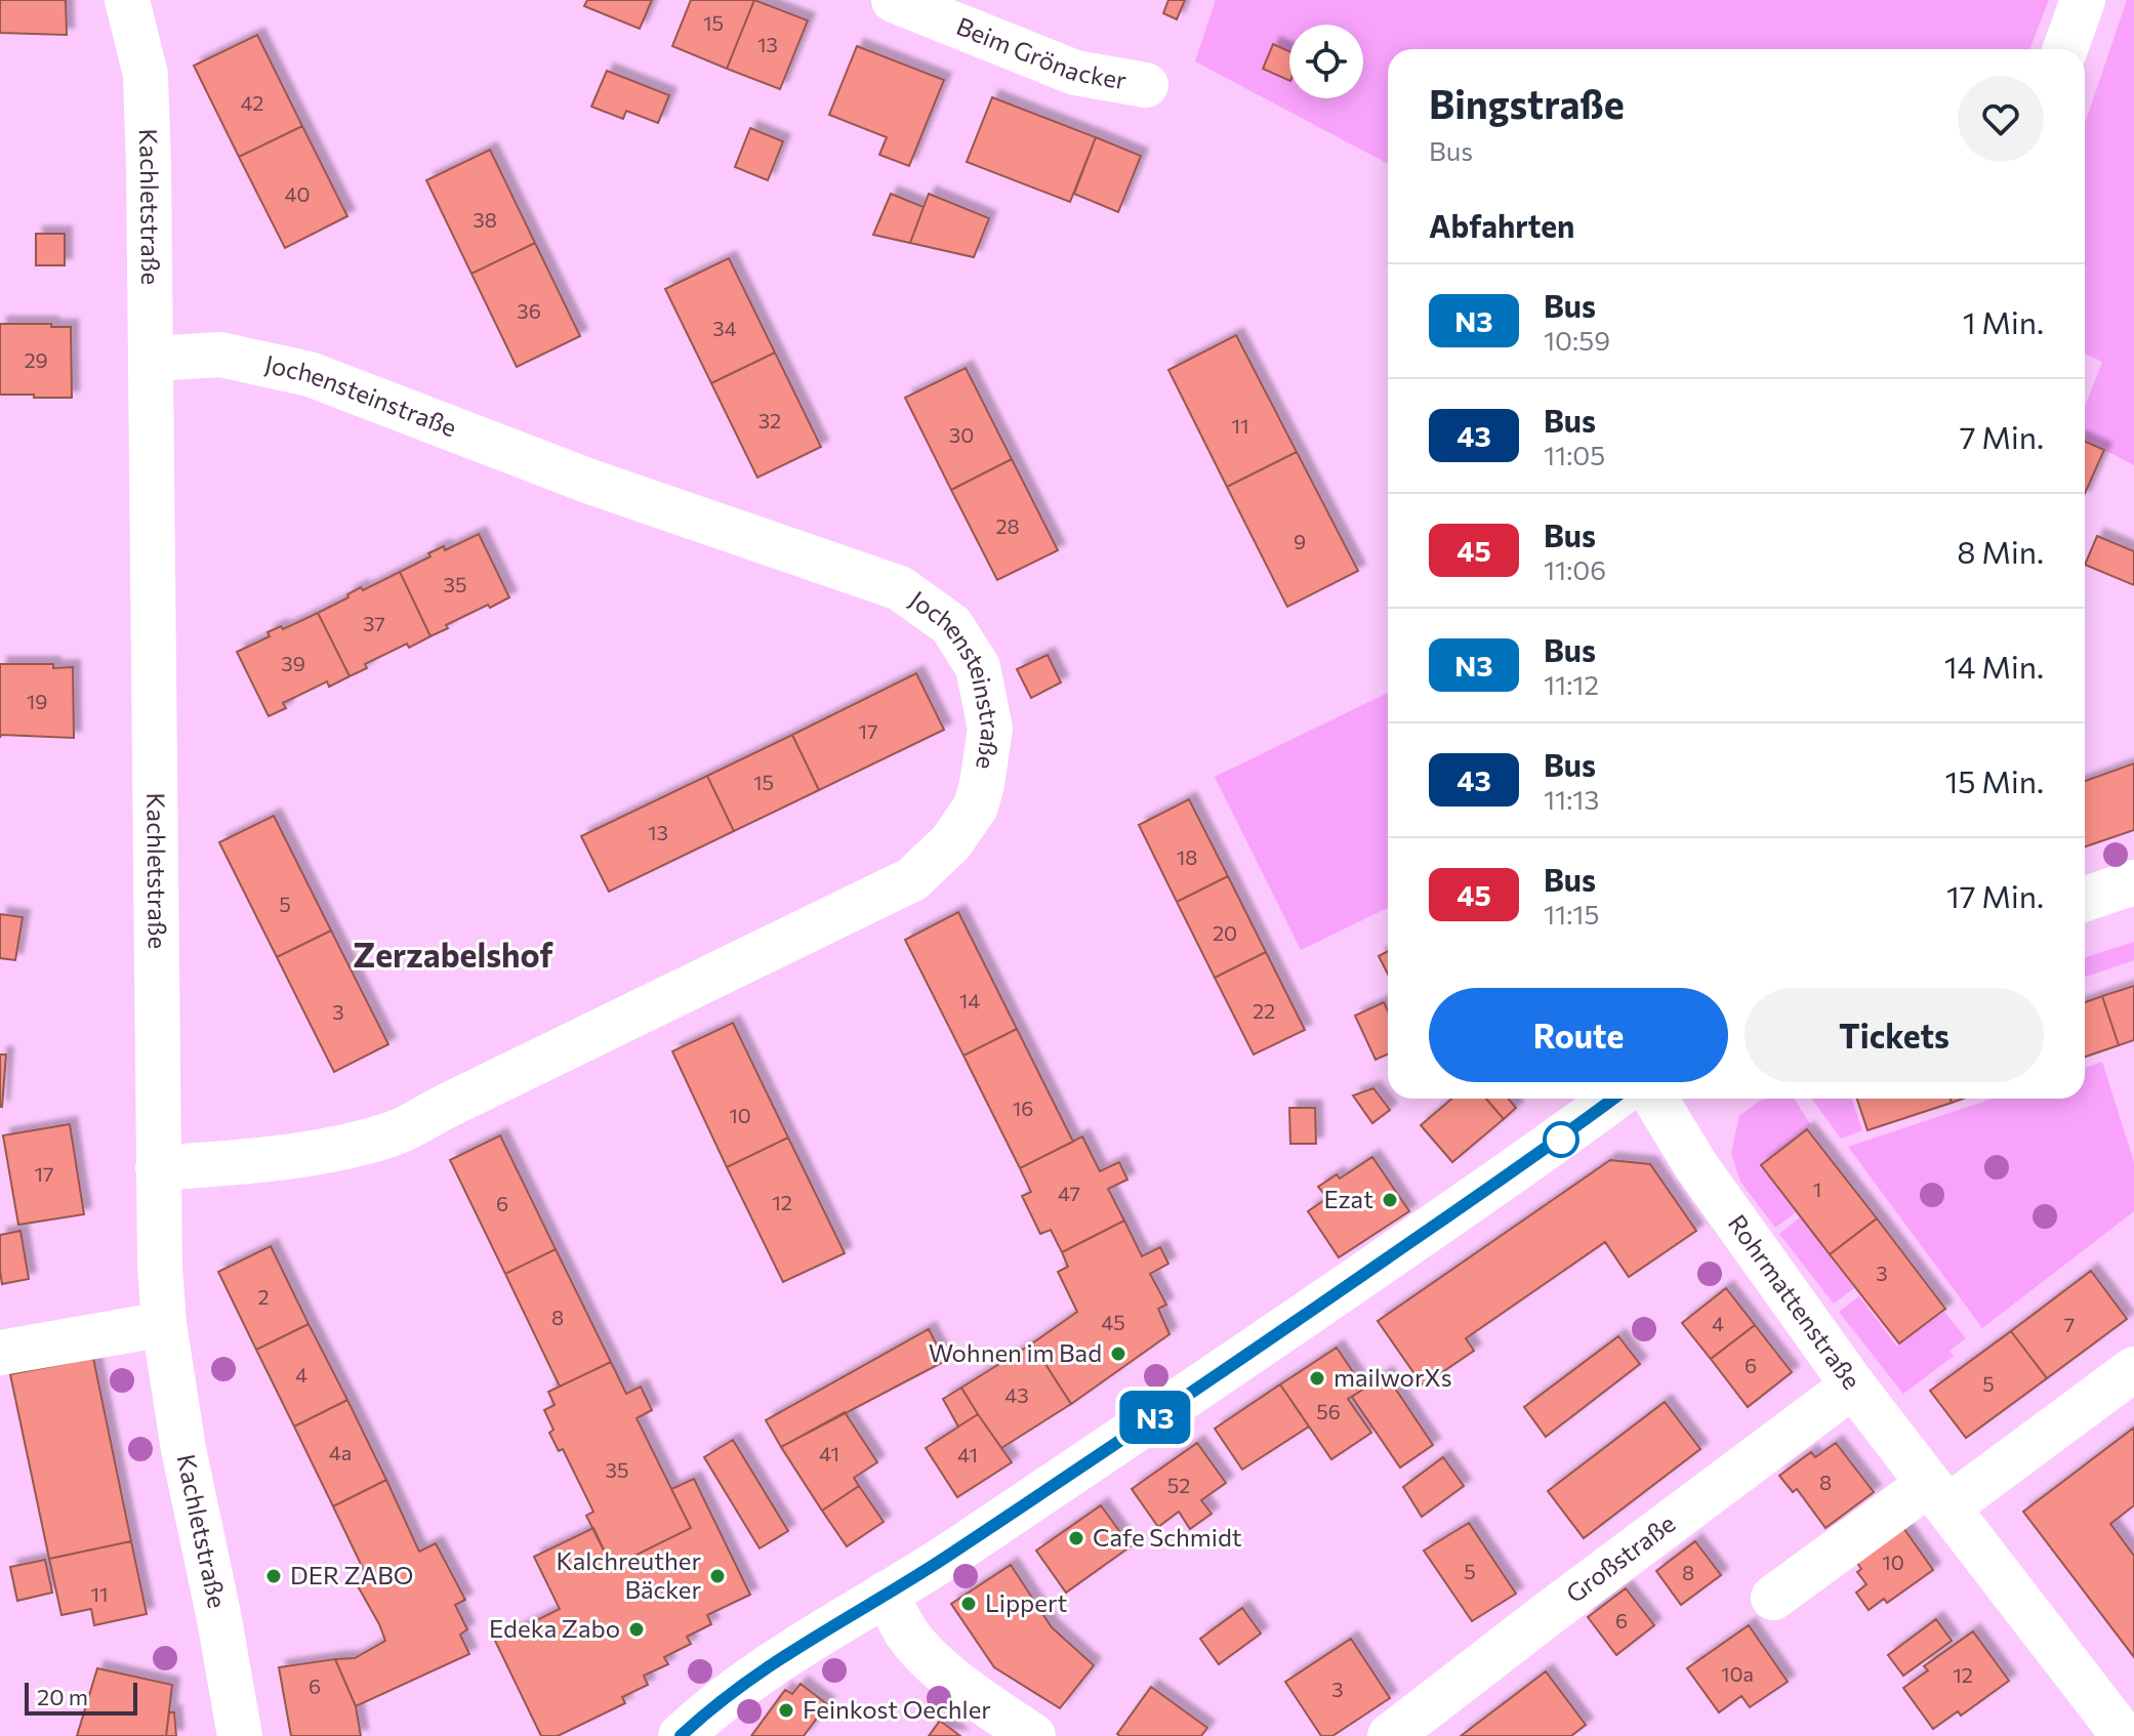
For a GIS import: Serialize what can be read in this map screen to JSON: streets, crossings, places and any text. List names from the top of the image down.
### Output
{
  "streets": {
    "street": [
      "Beim Grönacker",
      "Kachletstraße",
      "Jochensteinstraße",
      "Rohrmattenstraße",
      "Großstraße"
    ]
  },
  "crossings": [
    ["Kachletstraße", "Jochensteinstraße"],
    ["Rohrmattenstraße", "Großstraße"]
  ],
  "districts": ["Zerzabelshof"],
  "places": [
    "Ezat",
    "Wohnen im Bad",
    "mailworXs",
    "Cafe Schmidt",
    "DER ZABO",
    "Kalchreuther Bäcker",
    "Lippert",
    "Edeka Zabo",
    "Feinkost Oechler"
  ],
  "lines": ["bus line N3"],
  "house_numbers": [
    "15",
    "13",
    "42",
    "40",
    "38",
    "36",
    "34",
    "29",
    "32",
    "11",
    "30",
    "28",
    "9",
    "35",
    "37",
    "39",
    "19",
    "17",
    "15",
    "13",
    "18",
    "5",
    "20",
    "14",
    "22",
    "3",
    "16",
    "10",
    "17",
    "1",
    "47",
    "12",
    "6",
    "3",
    "2",
    "8",
    "45",
    "4",
    "7",
    "6",
    "4",
    "5",
    "43",
    "56",
    "4a",
    "41",
    "41",
    "35",
    "8",
    "52",
    "10",
    "5",
    "8",
    "11",
    "6",
    "10a",
    "12",
    "6",
    "3"
  ],
  "scale_bar": "20 m",
  "page": {
    "on_map": "N3",
    "heading": [
      ["Bingstraße", "Bus"],
      "Abfahrten"
    ],
    "list": [
      {
        "mark": "N3",
        "name": "Bus",
        "note": "10:59",
        "value": "1 Min."
      },
      {
        "mark": "43",
        "name": "Bus",
        "note": "11:05",
        "value": "7 Min."
      },
      {
        "mark": "45",
        "name": "Bus",
        "note": "11:06",
        "value": "8 Min."
      },
      {
        "mark": "N3",
        "name": "Bus",
        "note": "11:12",
        "value": "14 Min."
      },
      {
        "mark": "43",
        "name": "Bus",
        "note": "11:13",
        "value": "15 Min."
      },
      {
        "mark": "45",
        "name": "Bus",
        "note": "11:15",
        "value": "17 Min."
      }
    ],
    "buttons": ["Route", "Tickets"],
    "scale": "20 m"
  }
}
